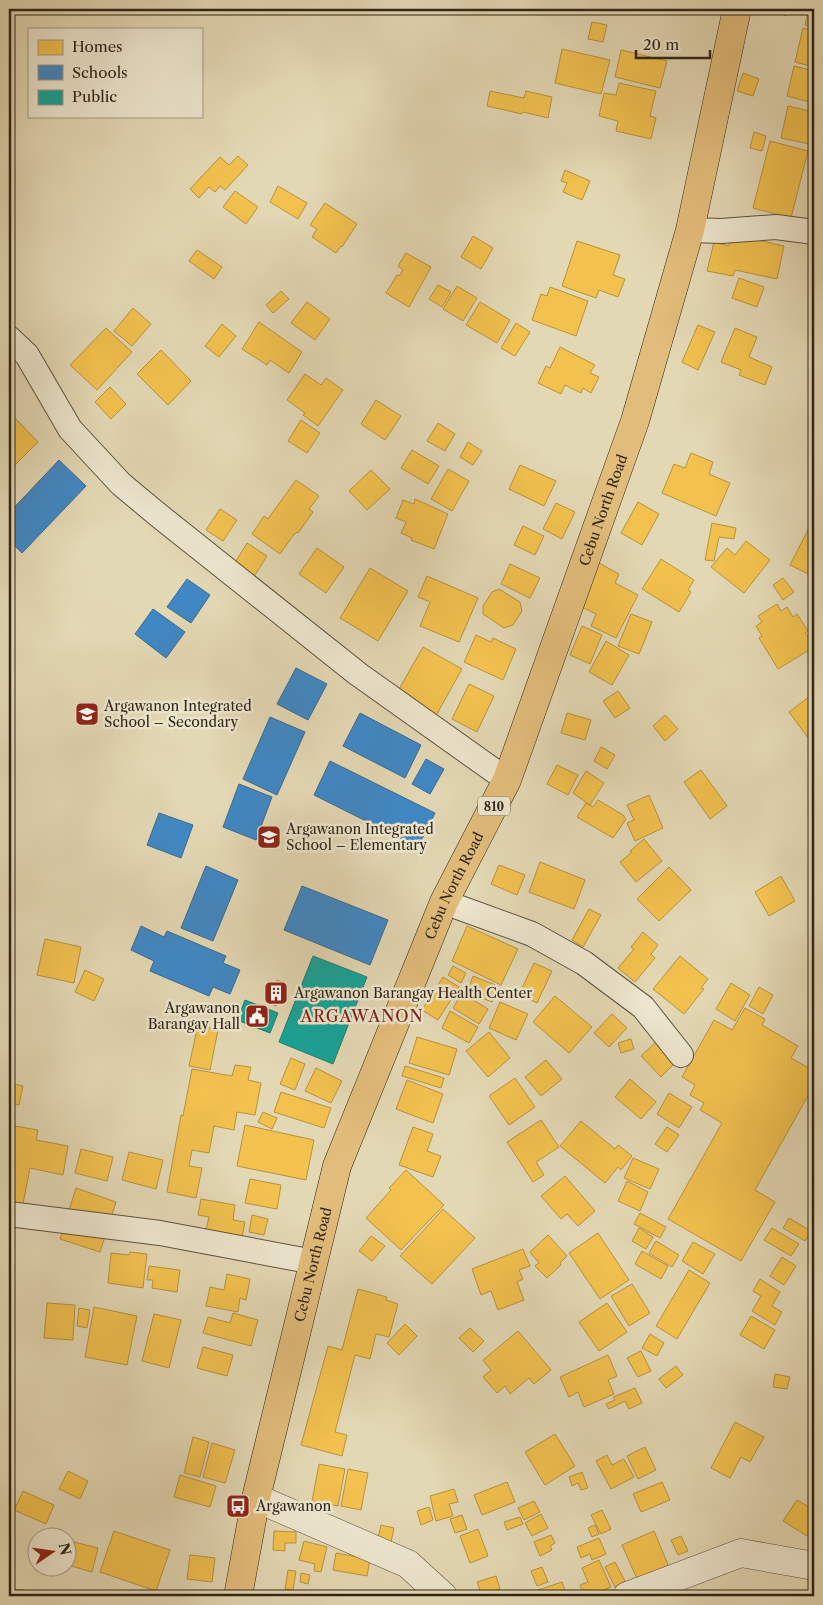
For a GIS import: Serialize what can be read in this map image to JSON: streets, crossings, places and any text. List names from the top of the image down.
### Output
{
  "streets": {
    "highway": ["Cebu North Road", "810"]
  },
  "districts": ["ARGAWANON"],
  "places": {
    "school or university": ["Argawanon Integrated School – Secondary", "Argawanon Integrated School – Elementary"],
    "building": ["Argawanon Barangay Health Center"],
    "public building": ["Argawanon Barangay Hall"],
    "bus stop": ["Argawanon"]
  },
  "legend": ["Homes", "Schools", "Public"],
  "scale_bar": "20 m",
  "north": "right"
}
